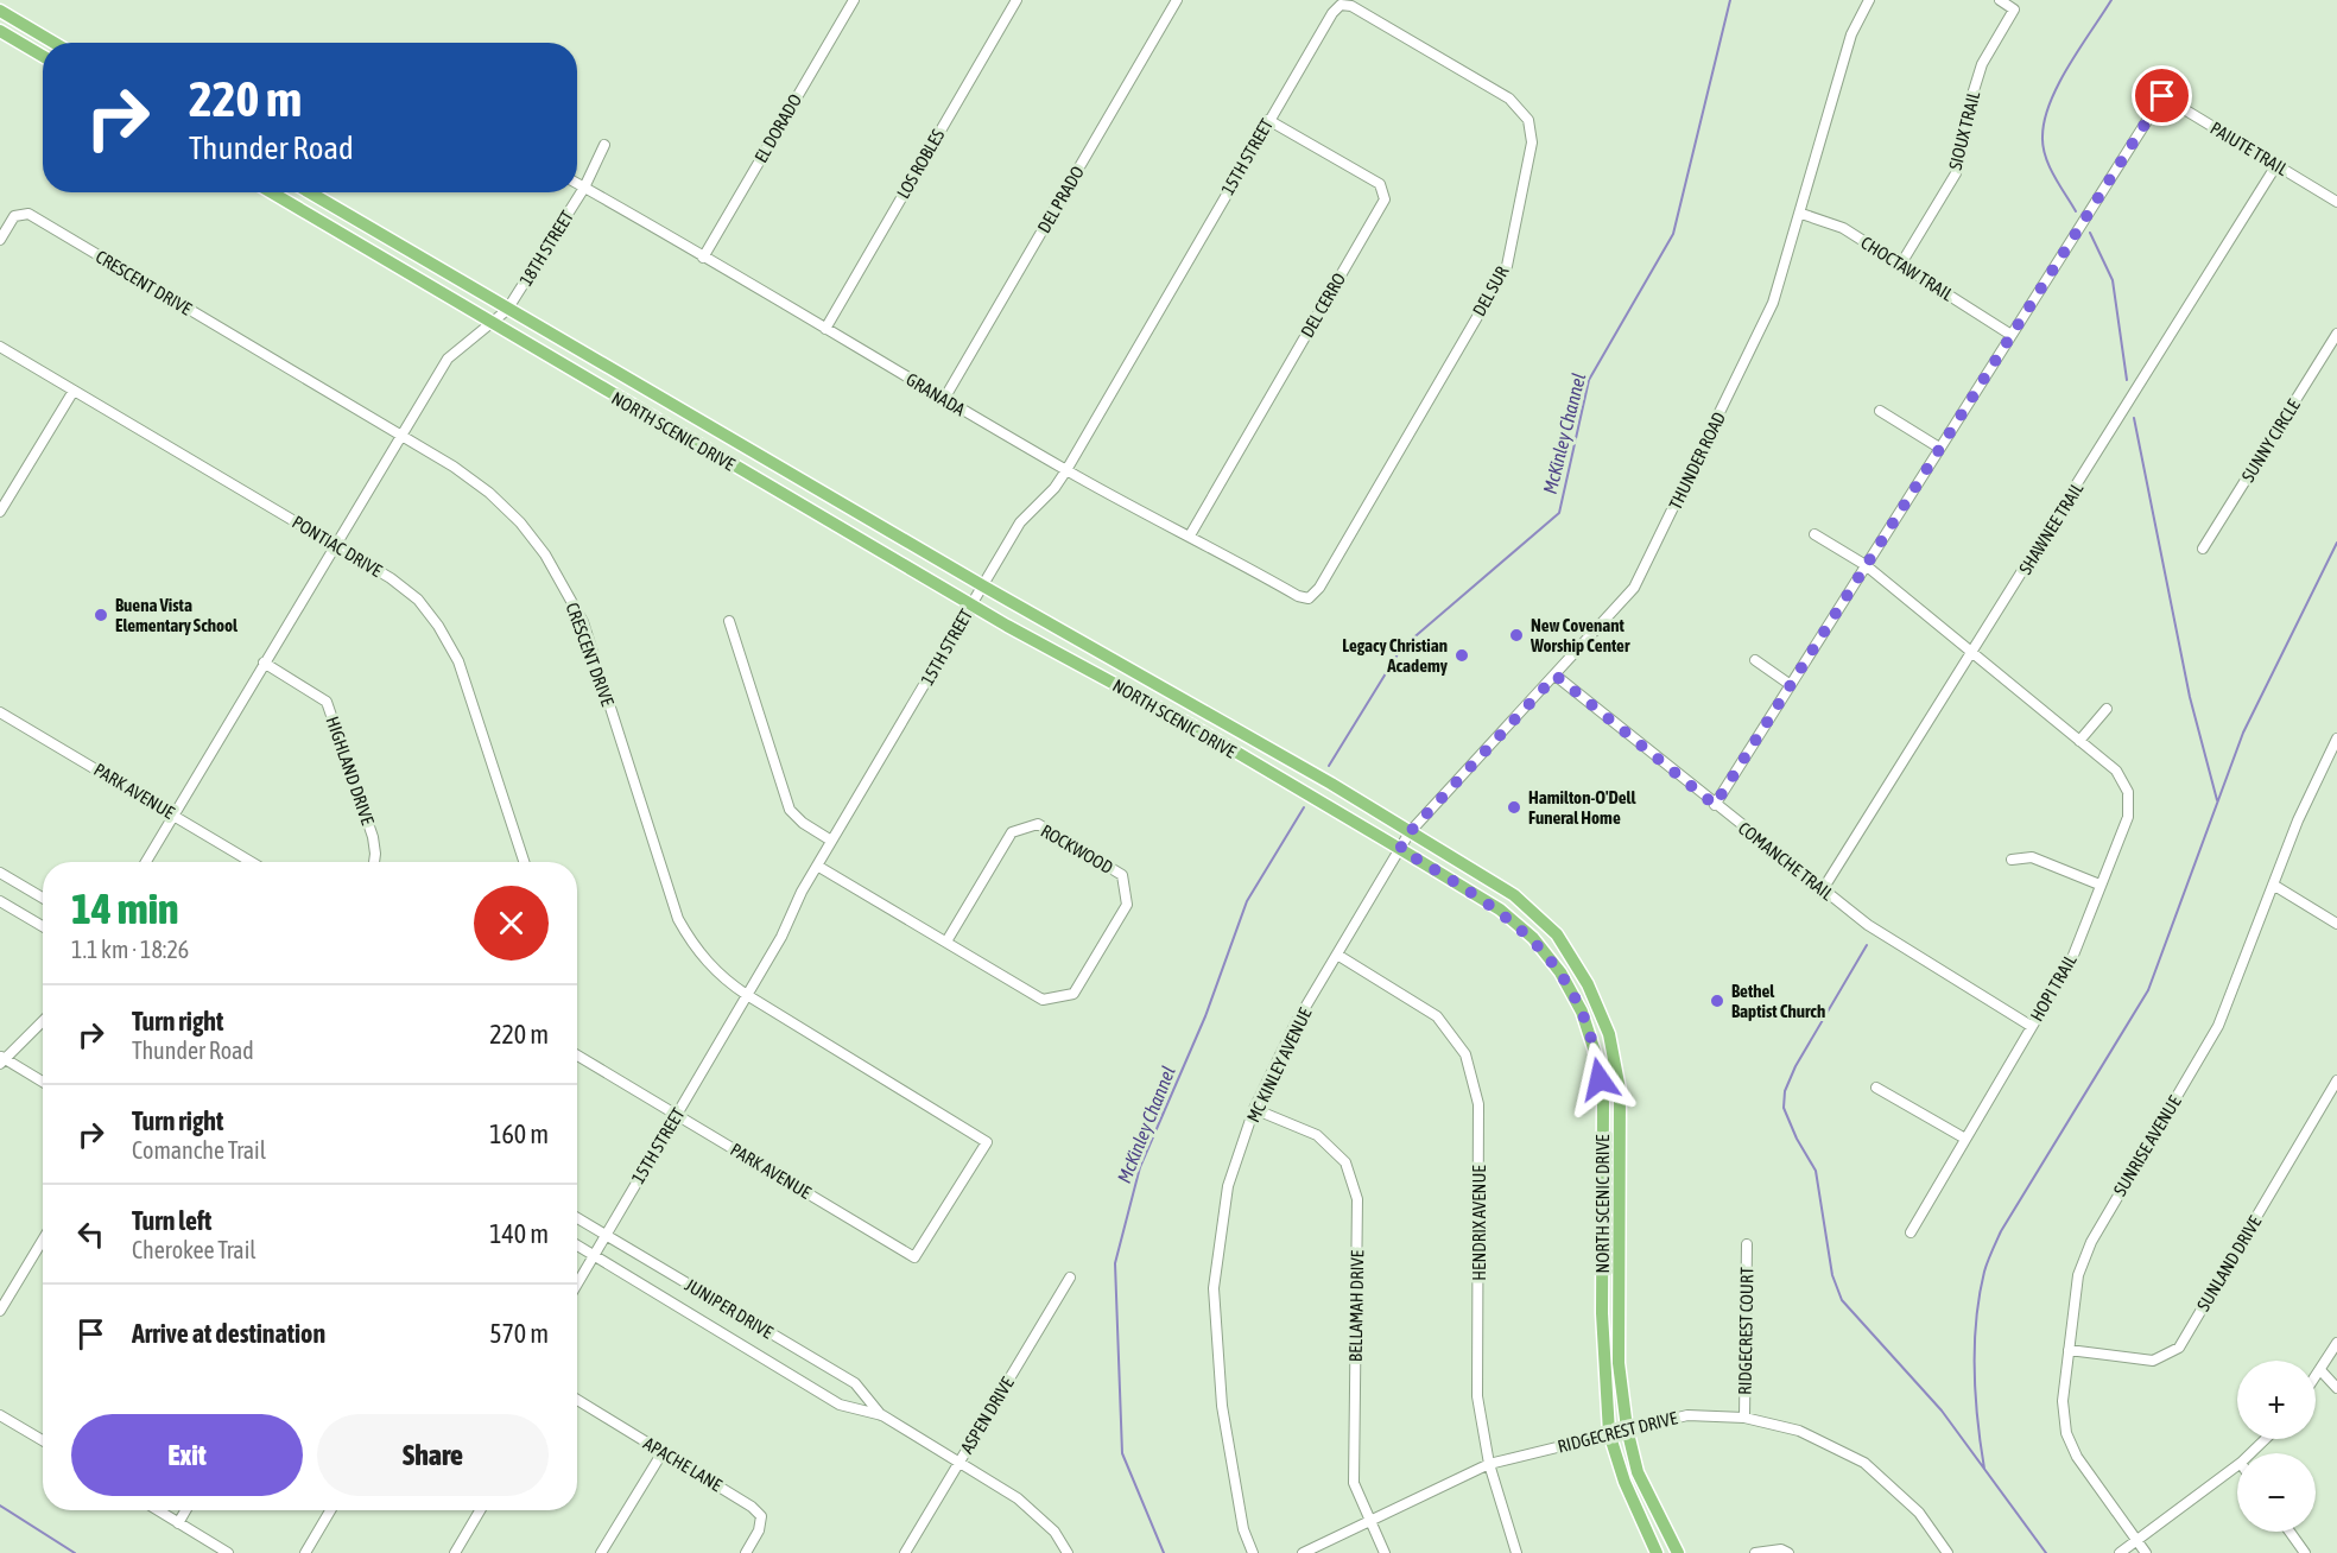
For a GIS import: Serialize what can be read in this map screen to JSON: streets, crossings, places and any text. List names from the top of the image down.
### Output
{
  "streets": {
    "main road": ["NORTH SCENIC DRIVE"],
    "street": [
      "EL DORADO",
      "SIOUX TRAIL",
      "PAIUTE TRAIL",
      "15TH STREET",
      "LOS ROBLES",
      "DEL PRADO",
      "18TH STREET",
      "CHOCTAW TRAIL",
      "CRESCENT DRIVE",
      "DEL SUR",
      "DEL CERRO",
      "GRANADA",
      "SUNNY CIRCLE",
      "THUNDER ROAD",
      "SHAWNEE TRAIL",
      "PONTIAC DRIVE",
      "HIGHLAND DRIVE",
      "PARK AVENUE",
      "ROCKWOOD",
      "COMANCHE TRAIL",
      "HOPI TRAIL",
      "MC KINLEY AVENUE",
      "SUNRISE AVENUE",
      "HENDRIX AVENUE",
      "SUNLAND DRIVE",
      "BELLAMAH DRIVE",
      "JUNIPER DRIVE",
      "RIDGECREST COURT",
      "ASPEN DRIVE",
      "RIDGECREST DRIVE",
      "APACHE LANE"
    ]
  },
  "crossings": [
    ["EL DORADO", "GRANADA"],
    ["SIOUX TRAIL", "CHOCTAW TRAIL"],
    ["PAIUTE TRAIL", "CHOCTAW TRAIL"],
    ["PAIUTE TRAIL", "SHAWNEE TRAIL"],
    ["15TH STREET", "CRESCENT DRIVE"],
    ["15TH STREET", "DEL SUR"],
    ["15TH STREET", "DEL CERRO"],
    ["15TH STREET", "GRANADA"],
    ["15TH STREET", "NORTH SCENIC DRIVE"],
    ["15TH STREET", "PARK AVENUE"],
    ["15TH STREET", "ROCKWOOD"],
    ["15TH STREET", "JUNIPER DRIVE"],
    ["LOS ROBLES", "GRANADA"],
    ["DEL PRADO", "GRANADA"],
    ["18TH STREET", "CRESCENT DRIVE"],
    ["18TH STREET", "GRANADA"],
    ["18TH STREET", "NORTH SCENIC DRIVE"],
    ["18TH STREET", "PONTIAC DRIVE"],
    ["18TH STREET", "HIGHLAND DRIVE"],
    ["18TH STREET", "PARK AVENUE"],
    ["CHOCTAW TRAIL", "THUNDER ROAD"],
    ["CRESCENT DRIVE", "PARK AVENUE"],
    ["DEL SUR", "GRANADA"],
    ["DEL CERRO", "GRANADA"],
    ["NORTH SCENIC DRIVE", "THUNDER ROAD"],
    ["NORTH SCENIC DRIVE", "MC KINLEY AVENUE"],
    ["NORTH SCENIC DRIVE", "RIDGECREST DRIVE"],
    ["THUNDER ROAD", "COMANCHE TRAIL"],
    ["THUNDER ROAD", "MC KINLEY AVENUE"],
    ["SHAWNEE TRAIL", "COMANCHE TRAIL"],
    ["SHAWNEE TRAIL", "HOPI TRAIL"],
    ["COMANCHE TRAIL", "HOPI TRAIL"],
    ["MC KINLEY AVENUE", "HENDRIX AVENUE"],
    ["MC KINLEY AVENUE", "BELLAMAH DRIVE"],
    ["SUNRISE AVENUE", "SUNLAND DRIVE"],
    ["HENDRIX AVENUE", "RIDGECREST DRIVE"],
    ["BELLAMAH DRIVE", "RIDGECREST DRIVE"],
    ["JUNIPER DRIVE", "ASPEN DRIVE"],
    ["RIDGECREST COURT", "RIDGECREST DRIVE"]
  ],
  "water": ["McKinley Channel"],
  "places": [
    "Buena Vista Elementary School",
    "New Covenant Worship Center",
    "Legacy Christian Academy",
    "Hamilton-O'Dell Funeral Home",
    "Bethel Baptist Church"
  ],
  "page": {
    "turn": ["220 m", "Thunder Road"],
    "heading": ["14 min", "1.1 km · 18:26"],
    "list": [
      {
        "name": "Turn right",
        "note": "Thunder Road",
        "value": "220 m"
      },
      {
        "name": "Turn right",
        "note": "Comanche Trail",
        "value": "160 m"
      },
      {
        "name": "Turn left",
        "note": "Cherokee Trail",
        "value": "140 m"
      },
      {
        "name": "Arrive at destination",
        "value": "570 m"
      }
    ],
    "map_buttons": ["+", "−"],
    "buttons": ["Exit", "Share"]
  }
}
